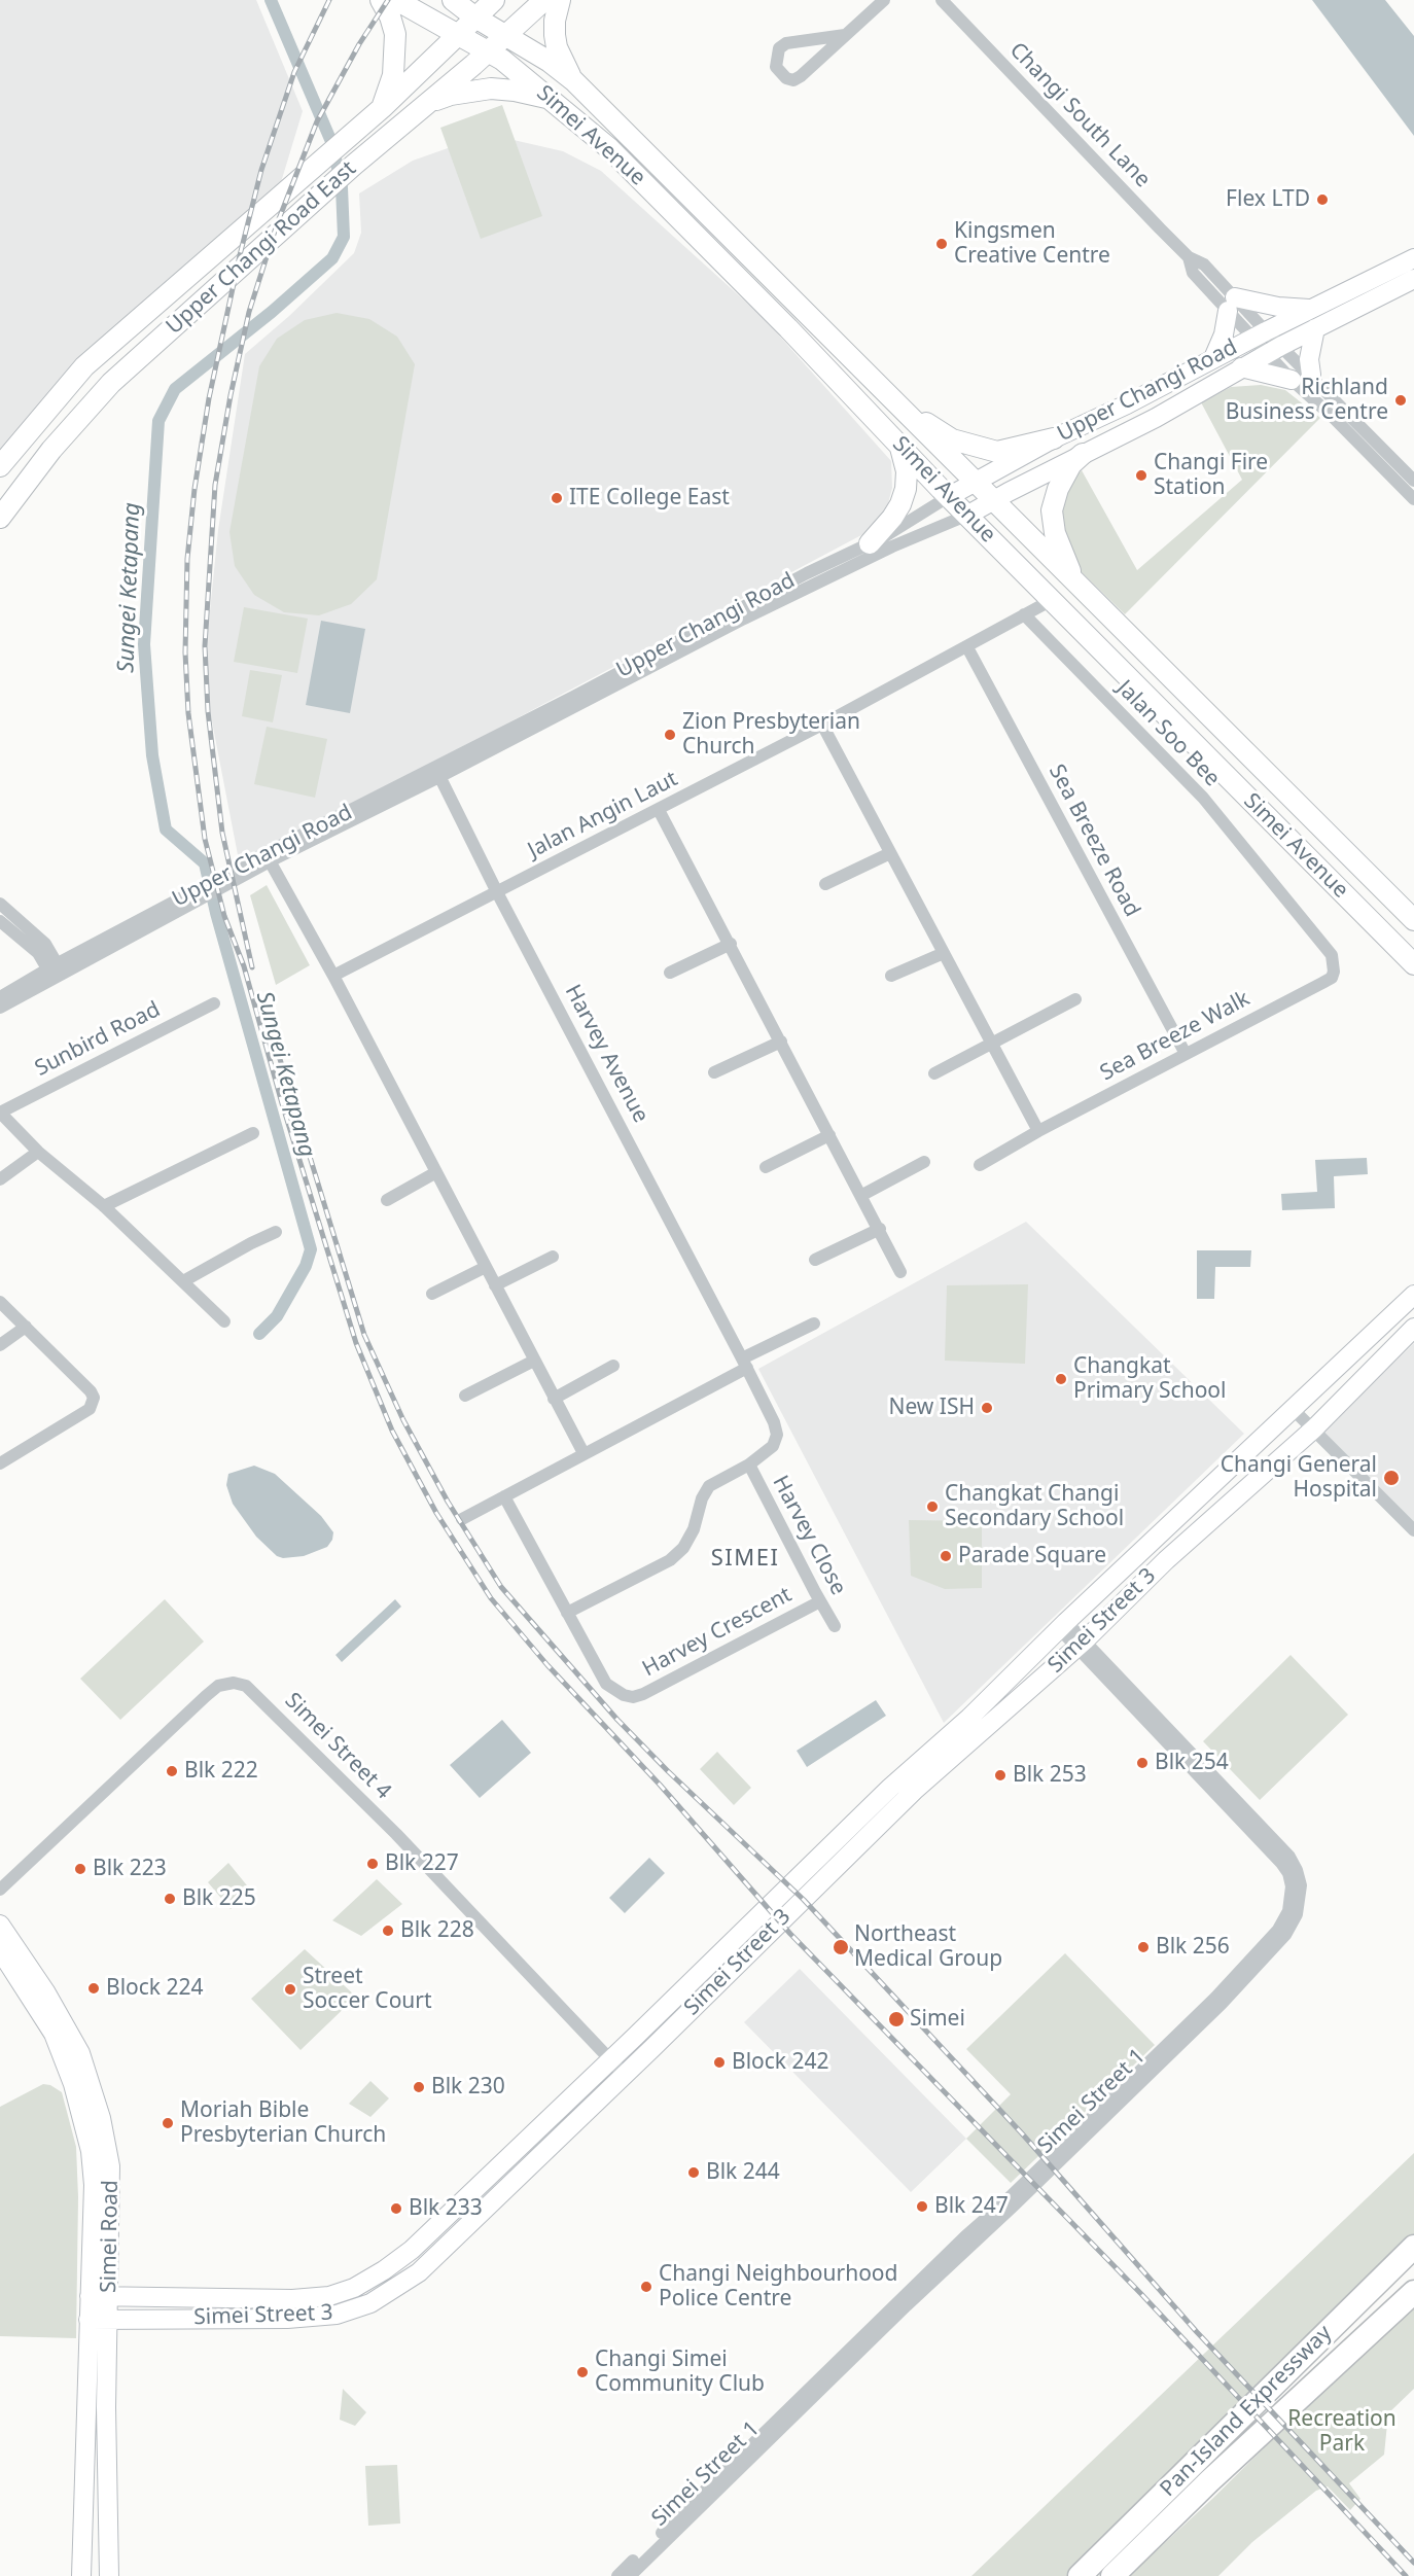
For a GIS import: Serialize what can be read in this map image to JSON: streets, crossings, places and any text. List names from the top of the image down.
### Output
{
  "streets": {
    "highway": ["Pan-Island Expressway"],
    "main road": [
      "Simei Avenue",
      "Upper Changi Road East",
      "Upper Changi Road",
      "Simei Street 3",
      "Simei Road"
    ],
    "street": [
      "Changi South Lane",
      "Jalan Soo Bee",
      "Jalan Angin Laut",
      "Sea Breeze Road",
      "Sea Breeze Walk",
      "Sunbird Road",
      "Harvey Avenue",
      "Harvey Close",
      "Harvey Crescent",
      "Simei Street 4",
      "Simei Street 1"
    ]
  },
  "crossings": [
    ["Changi South Lane", "Upper Changi Road"],
    ["Simei Avenue", "Upper Changi Road East"],
    ["Simei Avenue", "Upper Changi Road"],
    ["Simei Avenue", "Jalan Angin Laut"],
    ["Upper Changi Road", "Harvey Avenue"],
    ["Jalan Soo Bee", "Jalan Angin Laut"],
    ["Jalan Soo Bee", "Sea Breeze Walk"],
    ["Jalan Angin Laut", "Sea Breeze Road"],
    ["Jalan Angin Laut", "Harvey Avenue"],
    ["Sea Breeze Road", "Sea Breeze Walk"],
    ["Harvey Close", "Harvey Crescent"],
    ["Simei Street 3", "Simei Street 4"],
    ["Simei Street 3", "Simei Street 1"],
    ["Simei Street 3", "Simei Road"]
  ],
  "districts": ["SIMEI"],
  "water": ["Sungei Ketapang"],
  "parks": ["Recreation Park"],
  "places": [
    "Flex LTD",
    "Kingsmen Creative Centre",
    "Richland Business Centre",
    "Changi Fire Station",
    "ITE College East",
    "Zion Presbyterian Church",
    "Changkat Primary School",
    "New ISH",
    "Changi General Hospital",
    "Changkat Changi Secondary School",
    "Parade Square",
    "Blk 254",
    "Blk 222",
    "Blk 253",
    "Blk 227",
    "Blk 223",
    "Blk 225",
    "Blk 228",
    "Northeast Medical Group",
    "Blk 256",
    "Block 224",
    "Street Soccer Court",
    "Simei",
    "Block 242",
    "Blk 230",
    "Moriah Bible Presbyterian Church",
    "Blk 244",
    "Blk 247",
    "Blk 233",
    "Changi Neighbourhood Police Centre",
    "Changi Simei Community Club"
  ]
}
